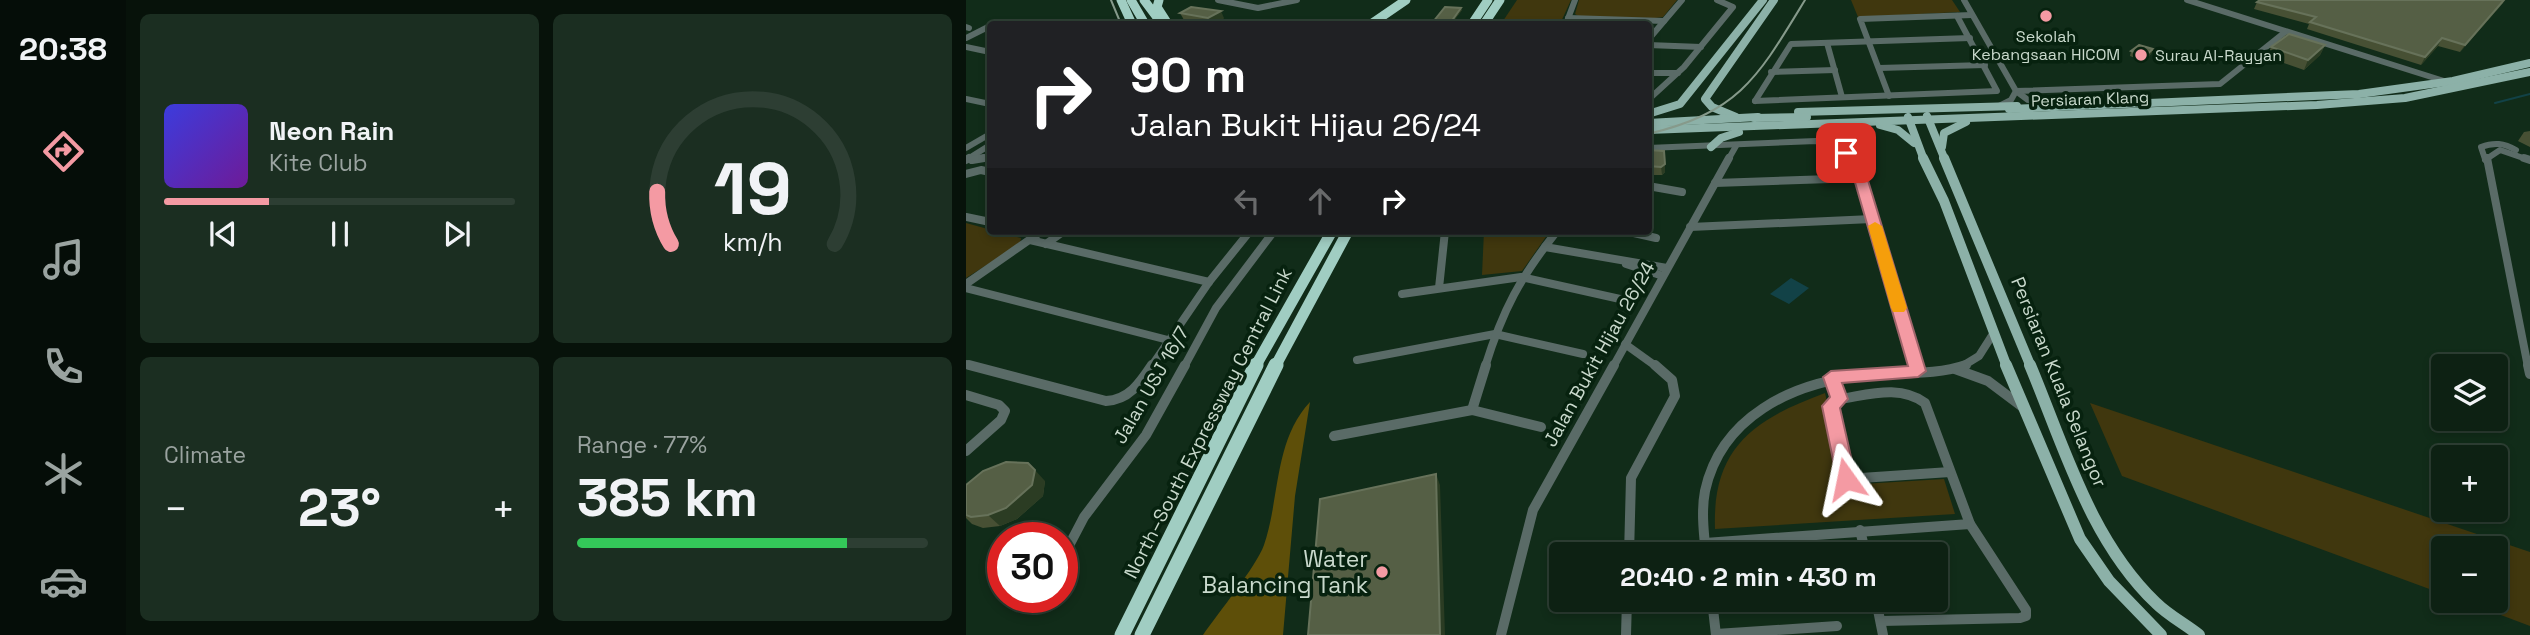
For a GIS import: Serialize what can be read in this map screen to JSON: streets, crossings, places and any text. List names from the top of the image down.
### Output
{
  "streets": {
    "highway": ["North–South Expressway Central Link"],
    "main road": ["Persiaran Klang", "Persiaran Kuala Selangor"],
    "street": ["Jalan Bukit Hijau 26/24", "Jalan USJ 16/7"]
  },
  "crossings": [
    ["Persiaran Klang", "Persiaran Kuala Selangor"]
  ],
  "places": ["Sekolah Kebangsaan HICOM", "Surau Al-Rayyan", "Water Balancing Tank"],
  "page": {
    "tabs": "20:38",
    "turn": ["90 m", "Jalan Bukit Hijau 26/24"],
    "song": ["Neon Rain", "Kite Club"],
    "map_buttons": ["+", "−"],
    "tile": [
      "Climate",
      ["Range · 77%", "385 km"]
    ],
    "heat": ["−", "23°", "+"],
    "limit": "30",
    "trip": "20:40 · 2 min · 430 m",
    "gauge": ["19", "km/h"]
  }
}
